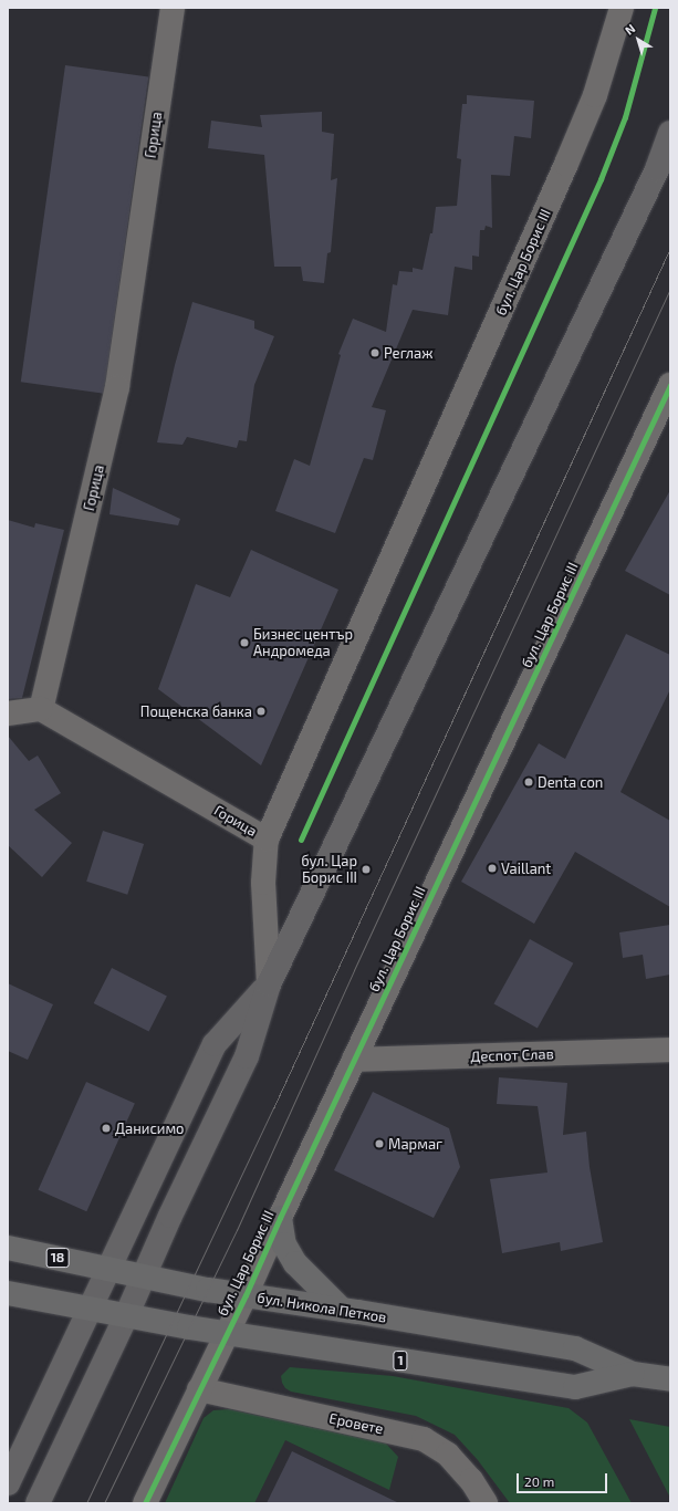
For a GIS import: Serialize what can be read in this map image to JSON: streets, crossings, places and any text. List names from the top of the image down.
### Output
{
  "streets": {
    "highway": ["18", "бул. Никола Петков", "1"],
    "main road": ["бул. Цар Борис III"],
    "street": ["Горица", "Деспот Слав", "Еровете"]
  },
  "crossings": [
    ["Горица", "бул. Цар Борис III"],
    ["бул. Цар Борис III", "Деспот Слав"],
    ["бул. Цар Борис III", "бул. Никола Петков"],
    ["бул. Цар Борис III", "Еровете"]
  ],
  "places": [
    "Реглаж",
    "Бизнес център Андромеда",
    "Пощенска банка",
    "Denta con",
    "Vaillant",
    "бул. Цар Борис ІІІ",
    "Данисимо",
    "Мармаг"
  ],
  "scale_bar": "20 m",
  "north": "top left"
}
